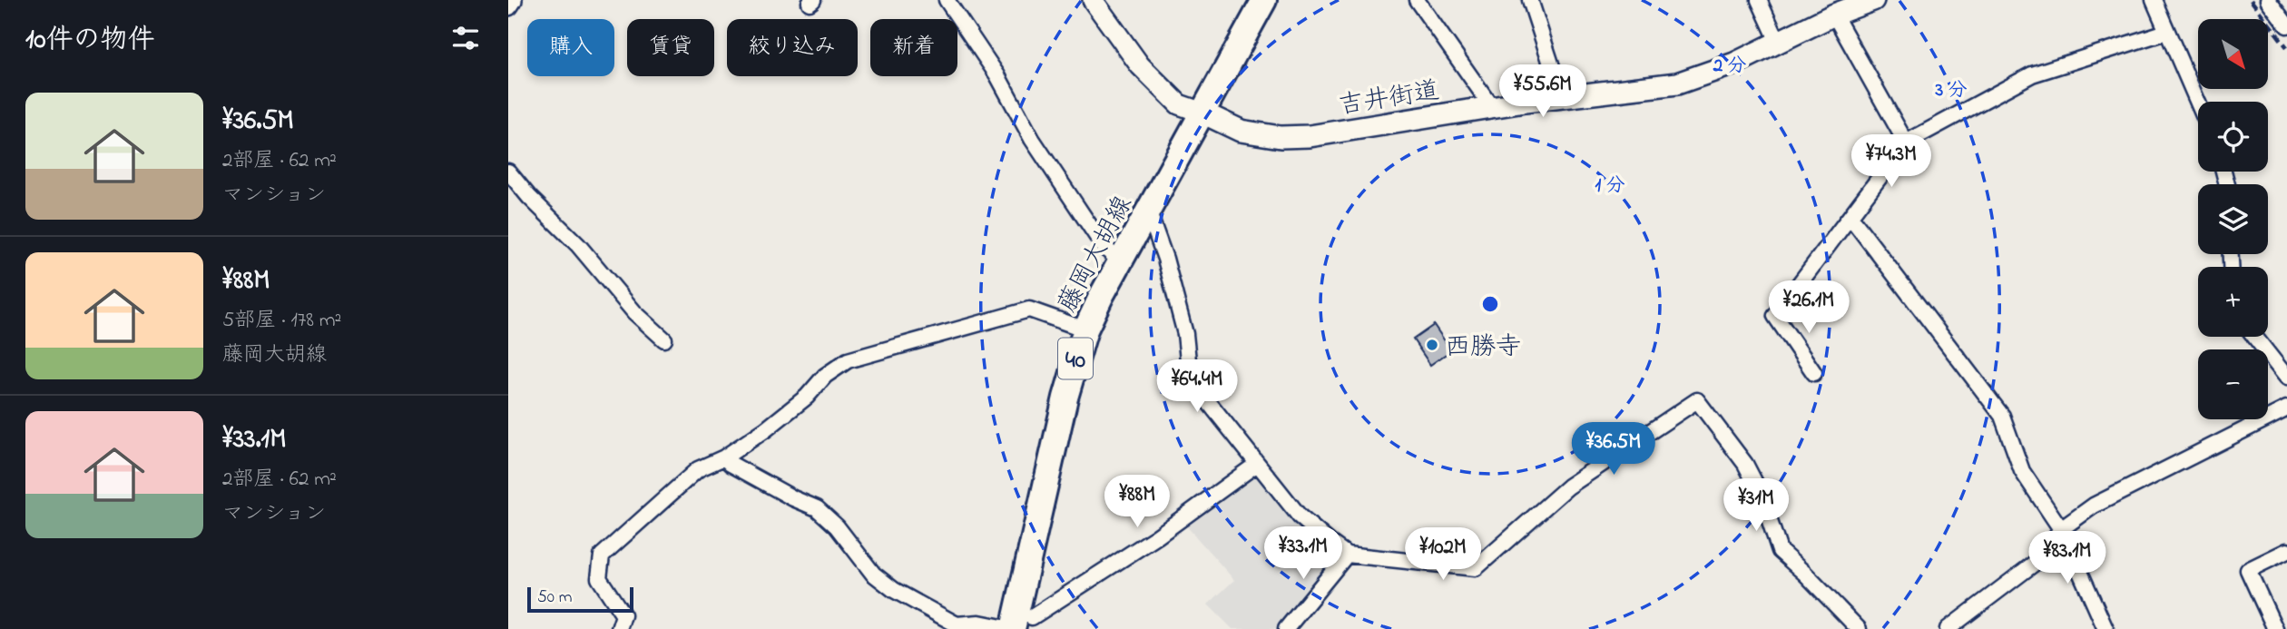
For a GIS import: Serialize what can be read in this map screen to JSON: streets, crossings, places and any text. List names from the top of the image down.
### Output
{
  "streets": {
    "main road": ["吉井街道", "藤岡大胡線", "40"]
  },
  "crossings": [
    ["吉井街道", "藤岡大胡線"]
  ],
  "places": ["西勝寺"],
  "scale_bar": "50 m",
  "north": "bottom right",
  "page": {
    "heading": "10件の物件",
    "map_buttons": ["+", "−"],
    "chip": [
      "購入",
      "賃貸",
      "絞り込み",
      "新着"
    ],
    "price": [
      "¥55.6M",
      "¥74.3M",
      "¥26.1M",
      "¥64.4M",
      "¥36.5M",
      "¥88M",
      "¥31M",
      "¥33.1M",
      "¥102M",
      "¥83.1M"
    ],
    "list": [
      {
        "name": "¥36.5M",
        "note": "2部屋 · 62 m² · マンション"
      },
      {
        "name": "¥88M",
        "note": "5部屋 · 178 m² · 藤岡大胡線"
      },
      {
        "name": "¥33.1M",
        "note": "2部屋 · 62 m² · マンション"
      }
    ],
    "scale": "50 m"
  },
  "rings": ["2 分", "3 分", "1 分"]
}
